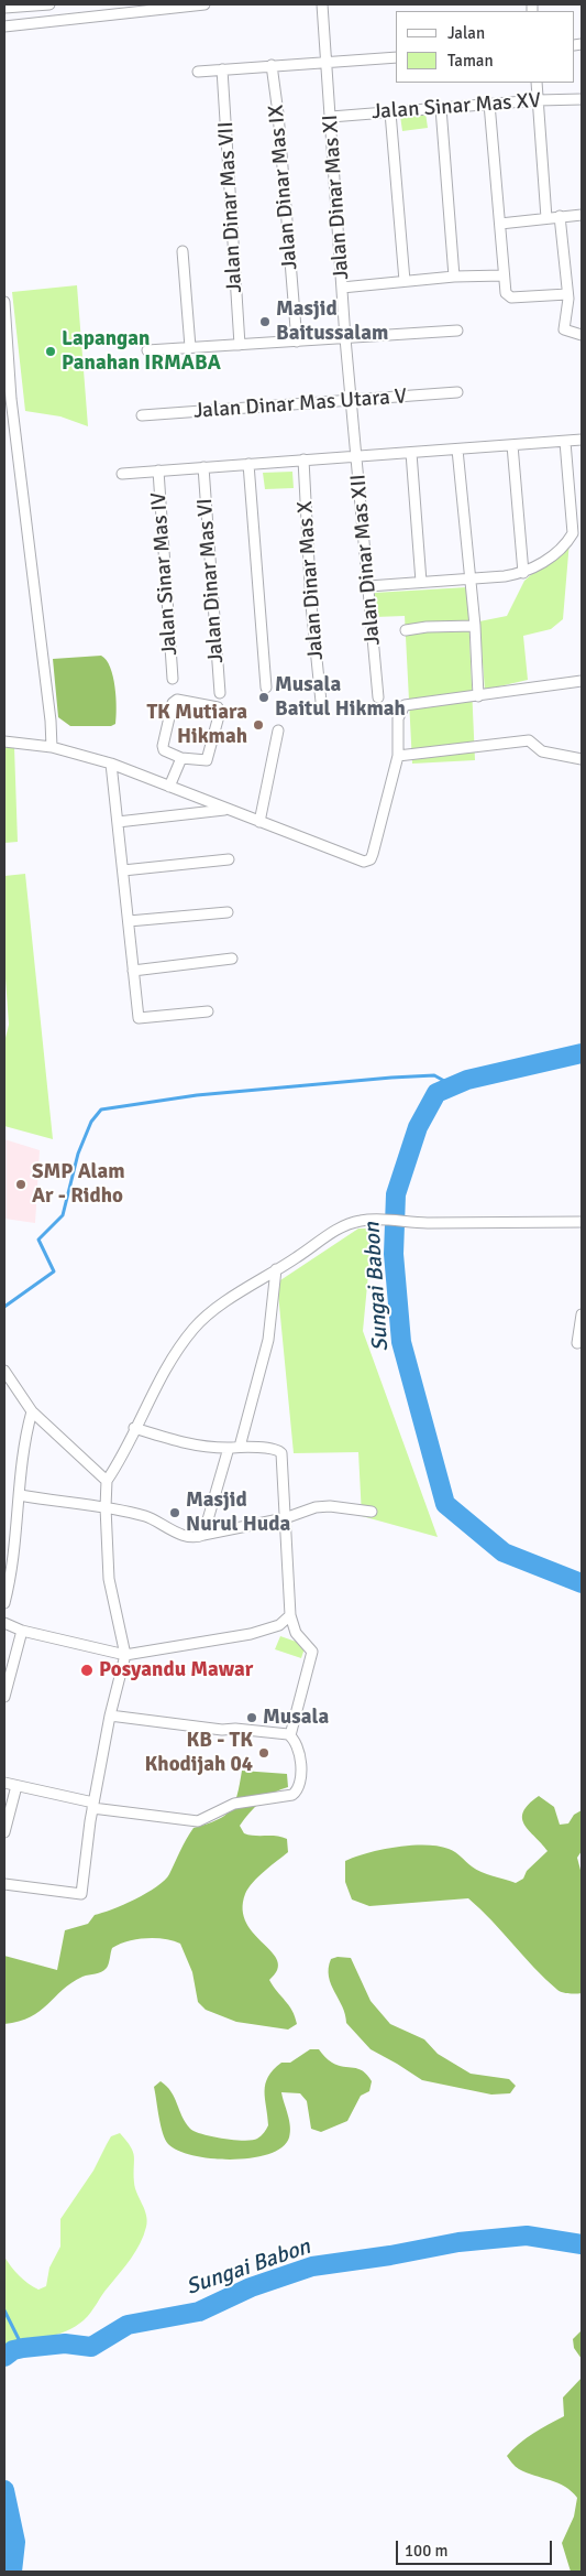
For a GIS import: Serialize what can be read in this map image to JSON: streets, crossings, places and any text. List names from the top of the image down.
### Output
{
  "streets": {
    "street": [
      "Jalan Sinar Mas XV",
      "Jalan Dinar Mas IX",
      "Jalan Dinar Mas XI",
      "Jalan Dinar Mas VII",
      "Jalan Dinar Mas Utara V",
      "Jalan Dinar Mas XII",
      "Jalan Sinar Mas IV",
      "Jalan Dinar Mas VI",
      "Jalan Dinar Mas X"
    ]
  },
  "crossings": [
    ["Jalan Sinar Mas XV", "Jalan Dinar Mas XI"],
    ["Jalan Dinar Mas XI", "Jalan Dinar Mas Utara V"],
    ["Jalan Dinar Mas XI", "Jalan Dinar Mas XII"]
  ],
  "water": ["Sungai Babon"],
  "places": [
    "Masjid Baitussalam",
    "Lapangan Panahan IRMABA",
    "Musala Baitul Hikmah",
    "TK Mutiara Hikmah",
    "SMP Alam Ar - Ridho",
    "Masjid Nurul Huda",
    "Posyandu Mawar",
    "Musala",
    "KB - TK Khodijah 04"
  ],
  "legend": ["Jalan", "Taman"],
  "scale_bar": "100 m"
}
